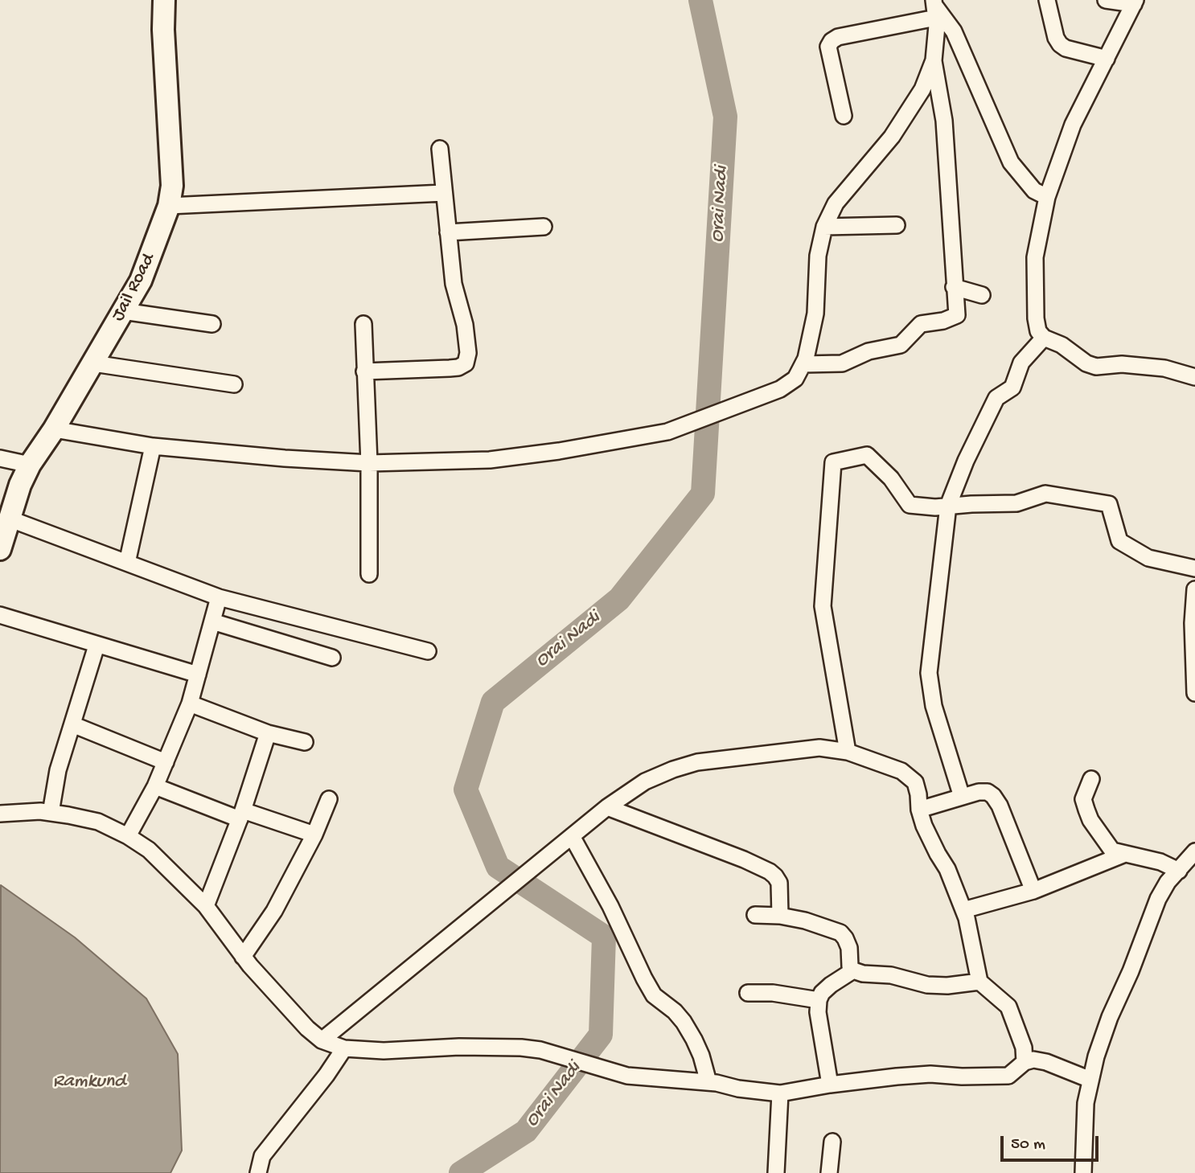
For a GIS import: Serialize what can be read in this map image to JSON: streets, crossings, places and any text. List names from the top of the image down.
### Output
{
  "streets": {
    "street": ["Jail Road"]
  },
  "water": ["Orai Nadi", "Ramkund"],
  "scale_bar": "50 m"
}
